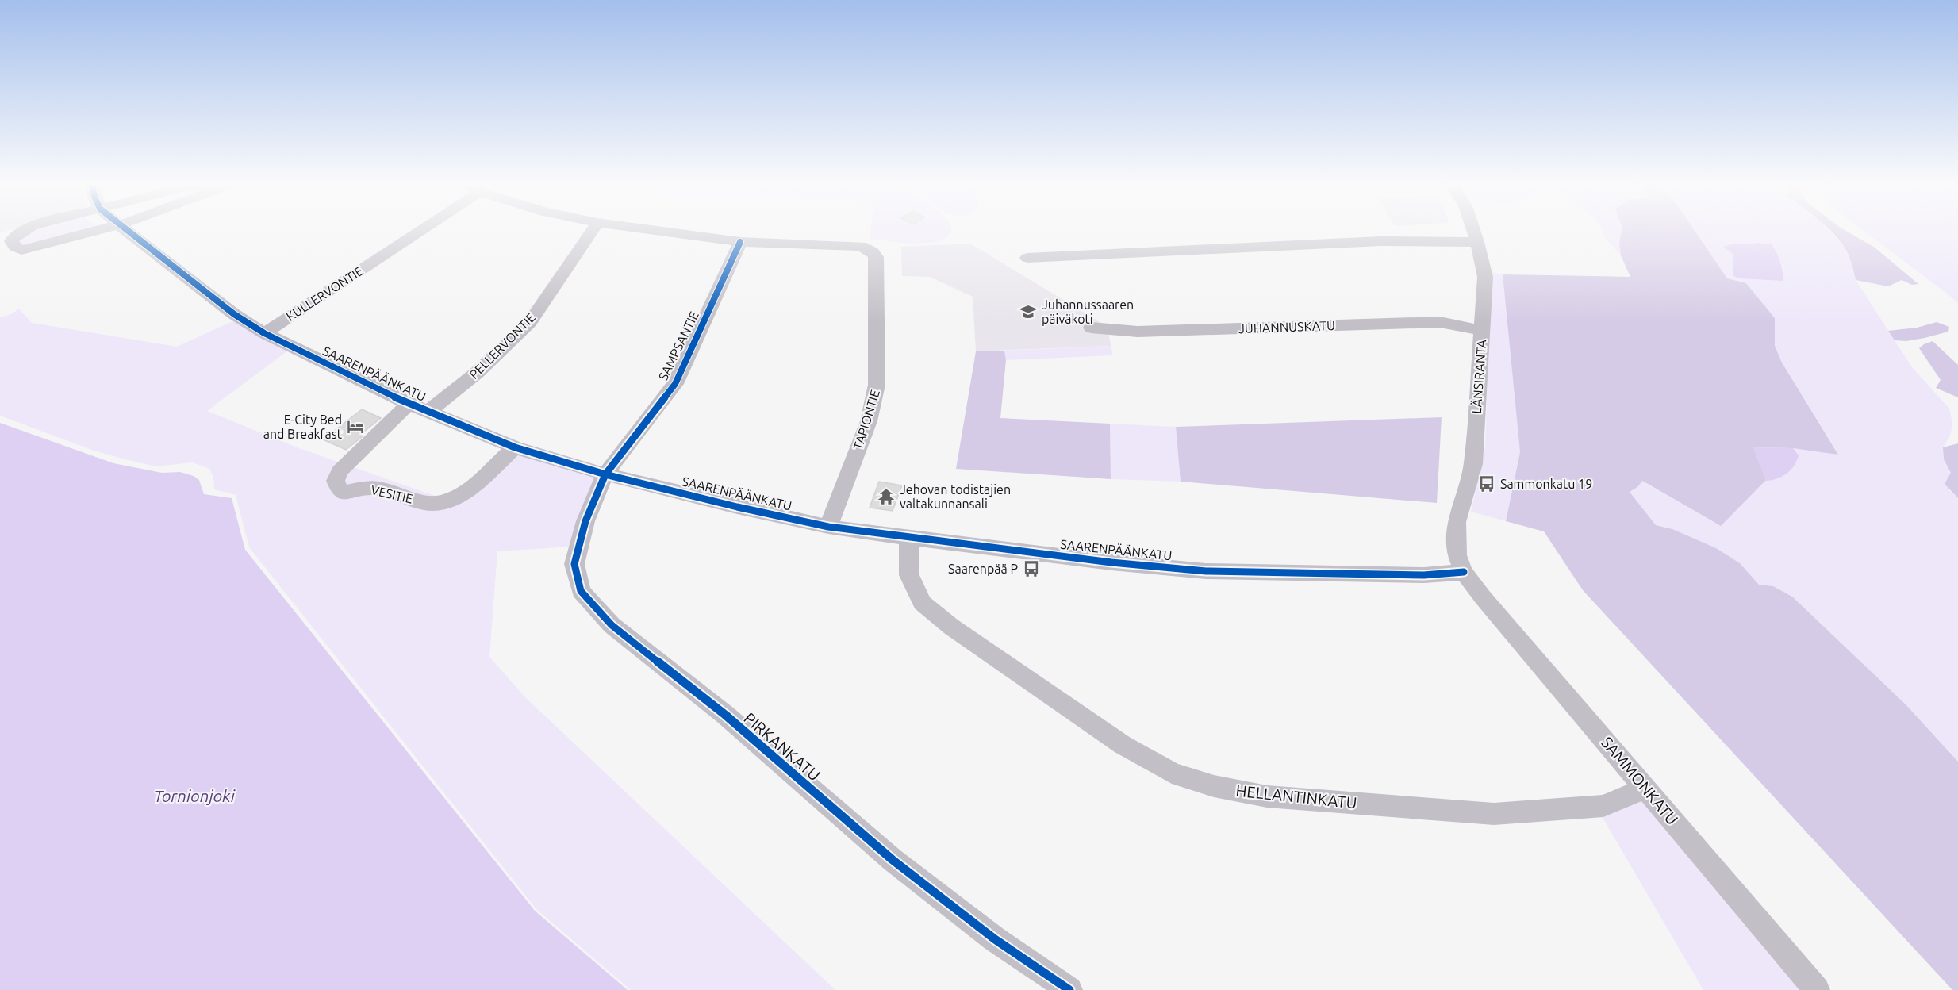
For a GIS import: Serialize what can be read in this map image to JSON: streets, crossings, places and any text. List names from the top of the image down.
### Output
{
  "streets": {
    "street": [
      "KULLERVONTIE",
      "JUHANNUSKATU",
      "PELLERVONTIE",
      "SAMPSANTIE",
      "SAARENPÄÄNKATU",
      "LÄNSIRANTA",
      "TAPIONTIE",
      "VESITIE",
      "PIRKANKATU",
      "SAMMONKATU",
      "HELLANTINKATU"
    ]
  },
  "crossings": [
    ["KULLERVONTIE", "SAARENPÄÄNKATU"],
    ["JUHANNUSKATU", "LÄNSIRANTA"],
    ["PELLERVONTIE", "SAARENPÄÄNKATU"],
    ["SAMPSANTIE", "SAARENPÄÄNKATU"],
    ["SAMPSANTIE", "TAPIONTIE"],
    ["SAMPSANTIE", "PIRKANKATU"],
    ["SAARENPÄÄNKATU", "LÄNSIRANTA"],
    ["SAARENPÄÄNKATU", "TAPIONTIE"],
    ["SAARENPÄÄNKATU", "VESITIE"],
    ["SAARENPÄÄNKATU", "PIRKANKATU"],
    ["SAARENPÄÄNKATU", "SAMMONKATU"],
    ["SAARENPÄÄNKATU", "HELLANTINKATU"],
    ["LÄNSIRANTA", "SAMMONKATU"],
    ["SAMMONKATU", "HELLANTINKATU"]
  ],
  "water": ["Tornionjoki"],
  "places": {
    "school or university": ["Juhannussaaren päiväkoti"],
    "hotel": ["E-City Bed and Breakfast"],
    "bus stop": ["Sammonkatu 19", "Saarenpää P"],
    "temple": ["Jehovan todistajien valtakunnansali"]
  }
}
